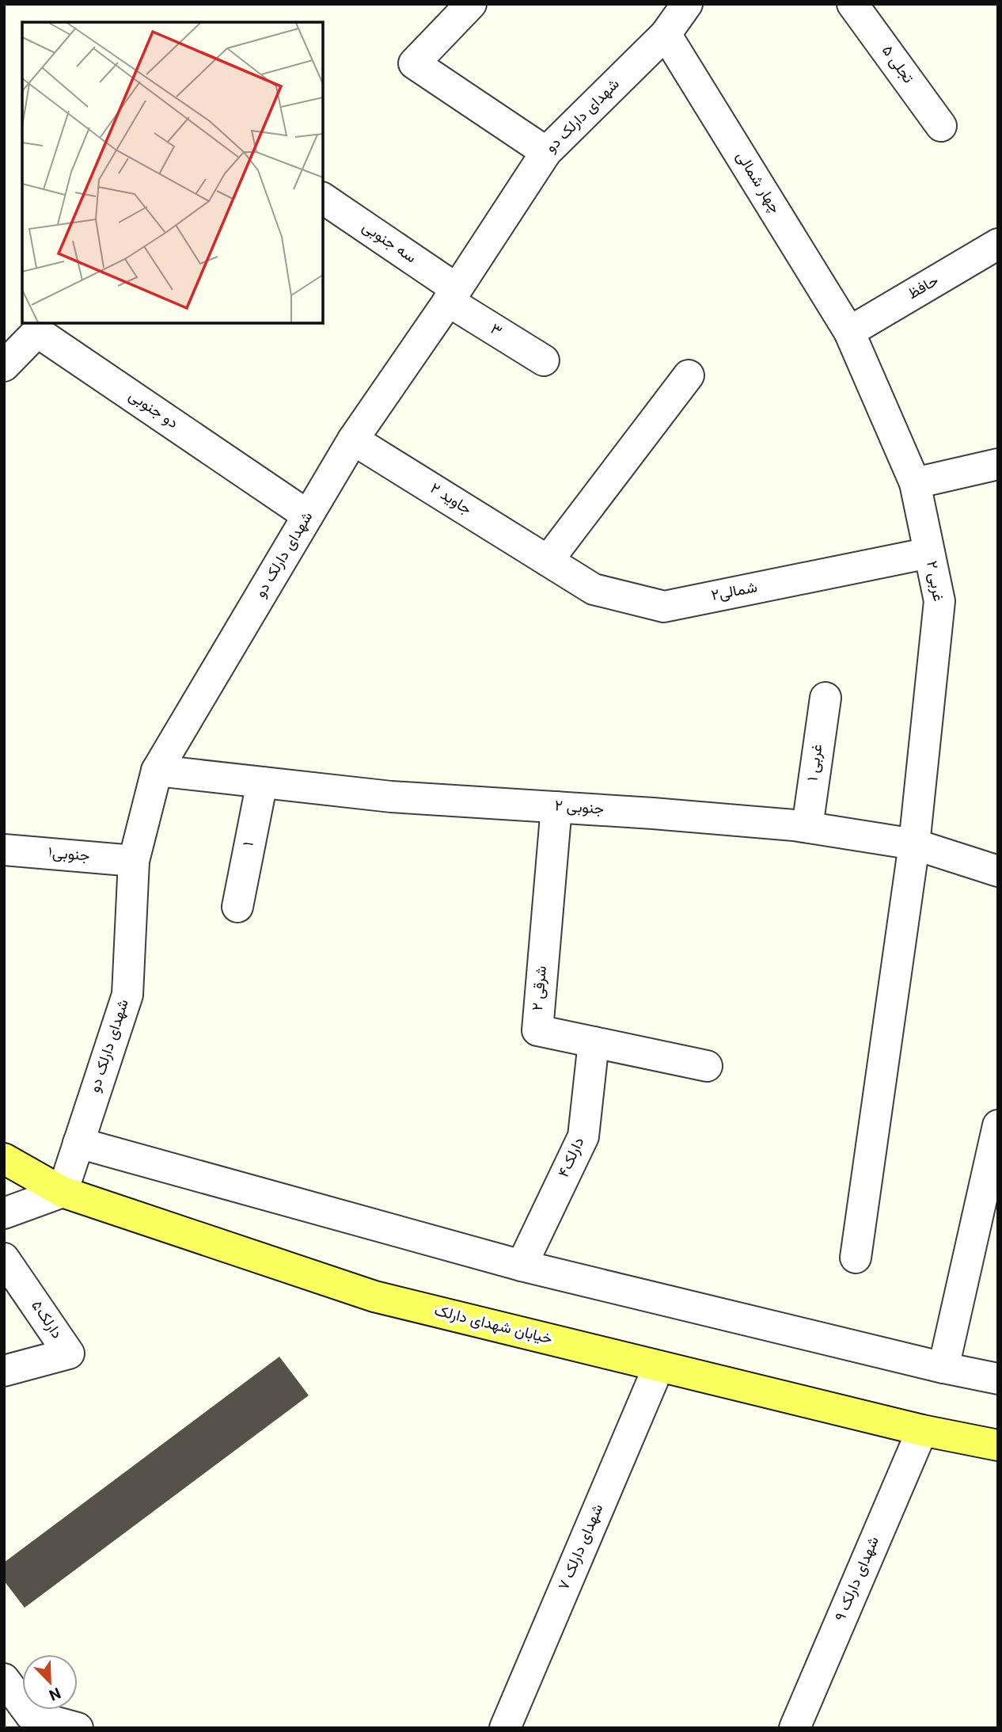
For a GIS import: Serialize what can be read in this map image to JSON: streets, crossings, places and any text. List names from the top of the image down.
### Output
{
  "streets": {
    "main road": ["خیابان شهدای دارلک"],
    "street": [
      "۵ تجلی",
      "شهدای دارلک دو",
      "چهار شمالی",
      "سه جنوبی",
      "حافظ",
      "۳",
      "دو جنوبی",
      "۲ جاوید",
      "۲ غربی",
      "شمالی۲",
      "۱ غربی",
      "۲ جنوبی",
      "۱",
      "جنوبی۱",
      "۲ شرقی",
      "دارلک۴",
      "دارلک۵",
      "شهدای دارلک ۷",
      "شهدای دارلک ۹"
    ]
  },
  "crossings": [
    ["شهدای دارلک دو", "چهار شمالی"],
    ["شهدای دارلک دو", "سه جنوبی"],
    ["شهدای دارلک دو", "۳"],
    ["شهدای دارلک دو", "دو جنوبی"],
    ["شهدای دارلک دو", "۲ جاوید"],
    ["شهدای دارلک دو", "۲ جنوبی"],
    ["شهدای دارلک دو", "جنوبی۱"],
    ["شهدای دارلک دو", "خیابان شهدای دارلک"],
    ["چهار شمالی", "حافظ"],
    ["چهار شمالی", "۲ غربی"],
    ["سه جنوبی", "۳"],
    ["حافظ", "۲ غربی"],
    ["۲ جاوید", "شمالی۲"],
    ["۲ غربی", "شمالی۲"],
    ["۲ غربی", "۲ جنوبی"],
    ["۱ غربی", "۲ جنوبی"],
    ["۲ جنوبی", "۱"],
    ["۲ جنوبی", "۲ شرقی"],
    ["۲ شرقی", "دارلک۴"],
    ["خیابان شهدای دارلک", "شهدای دارلک ۷"],
    ["خیابان شهدای دارلک", "شهدای دارلک ۹"]
  ],
  "north": "bottom right"
}
